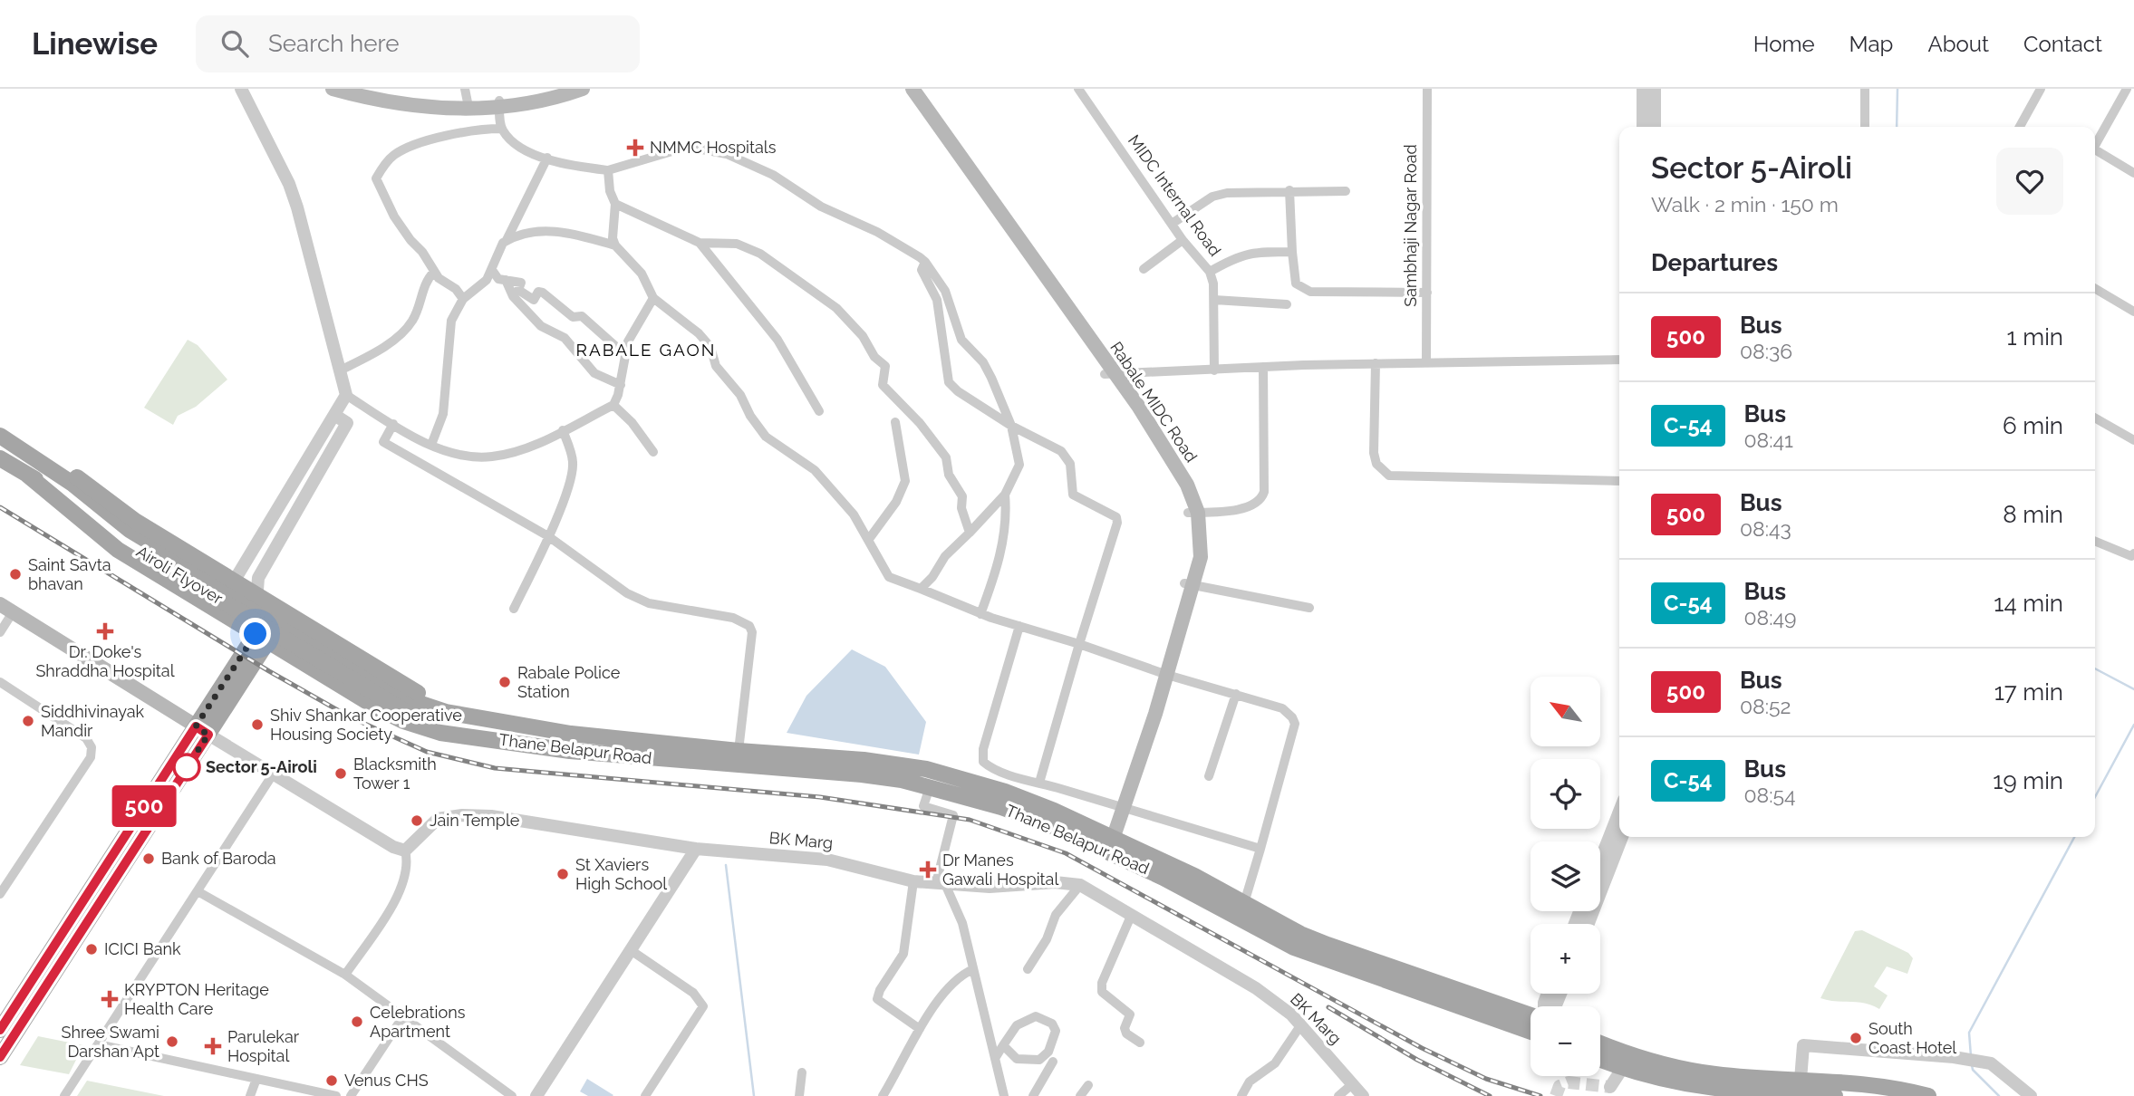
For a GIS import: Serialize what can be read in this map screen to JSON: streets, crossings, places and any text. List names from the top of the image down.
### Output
{
  "streets": {
    "main road": ["Rabale MIDC Road", "Airoli Flyover", "Thane Belapur Road"],
    "street": ["MIDC Internal Road", "Sambhaji Nagar Road", "BK Marg"]
  },
  "crossings": [
    ["Rabale MIDC Road", "Thane Belapur Road"],
    ["Airoli Flyover", "Thane Belapur Road"]
  ],
  "districts": ["RABALE GAON"],
  "places": {
    "health": [
      "NMMC Hospitals",
      "Dr. Doke's Shraddha Hospital",
      "Dr Manes Gawali Hospital",
      "KRYPTON Heritage Health Care",
      "Parulekar Hospital"
    ],
    "other": [
      "Saint Savta bhavan",
      "Rabale Police Station",
      "Siddhivinayak Mandir",
      "Shiv Shankar Cooperative Housing Society",
      "Sector 5-Airoli",
      "Blacksmith Tower 1",
      "Jain Temple",
      "Bank of Baroda",
      "St Xaviers High School",
      "ICICI Bank",
      "Celebrations Apartment",
      "South Coast Hotel",
      "Shree Swami Darshan Apt",
      "Venus CHS"
    ]
  },
  "lines": ["bus line 500"],
  "north": "top left",
  "page": {
    "header": "Linewise",
    "search": "Search here",
    "nav": [
      "Home",
      "Map",
      "About",
      "Contact"
    ],
    "on_map": "500",
    "heading": [
      ["Sector 5-Airoli", "Walk · 2 min · 150 m"],
      "Departures"
    ],
    "list": [
      {
        "mark": "500",
        "name": "Bus",
        "note": "08:36",
        "value": "1 min"
      },
      {
        "mark": "C-54",
        "name": "Bus",
        "note": "08:41",
        "value": "6 min"
      },
      {
        "mark": "500",
        "name": "Bus",
        "note": "08:43",
        "value": "8 min"
      },
      {
        "mark": "C-54",
        "name": "Bus",
        "note": "08:49",
        "value": "14 min"
      },
      {
        "mark": "500",
        "name": "Bus",
        "note": "08:52",
        "value": "17 min"
      },
      {
        "mark": "C-54",
        "name": "Bus",
        "note": "08:54",
        "value": "19 min"
      }
    ],
    "map_buttons": ["+", "−"]
  }
}
